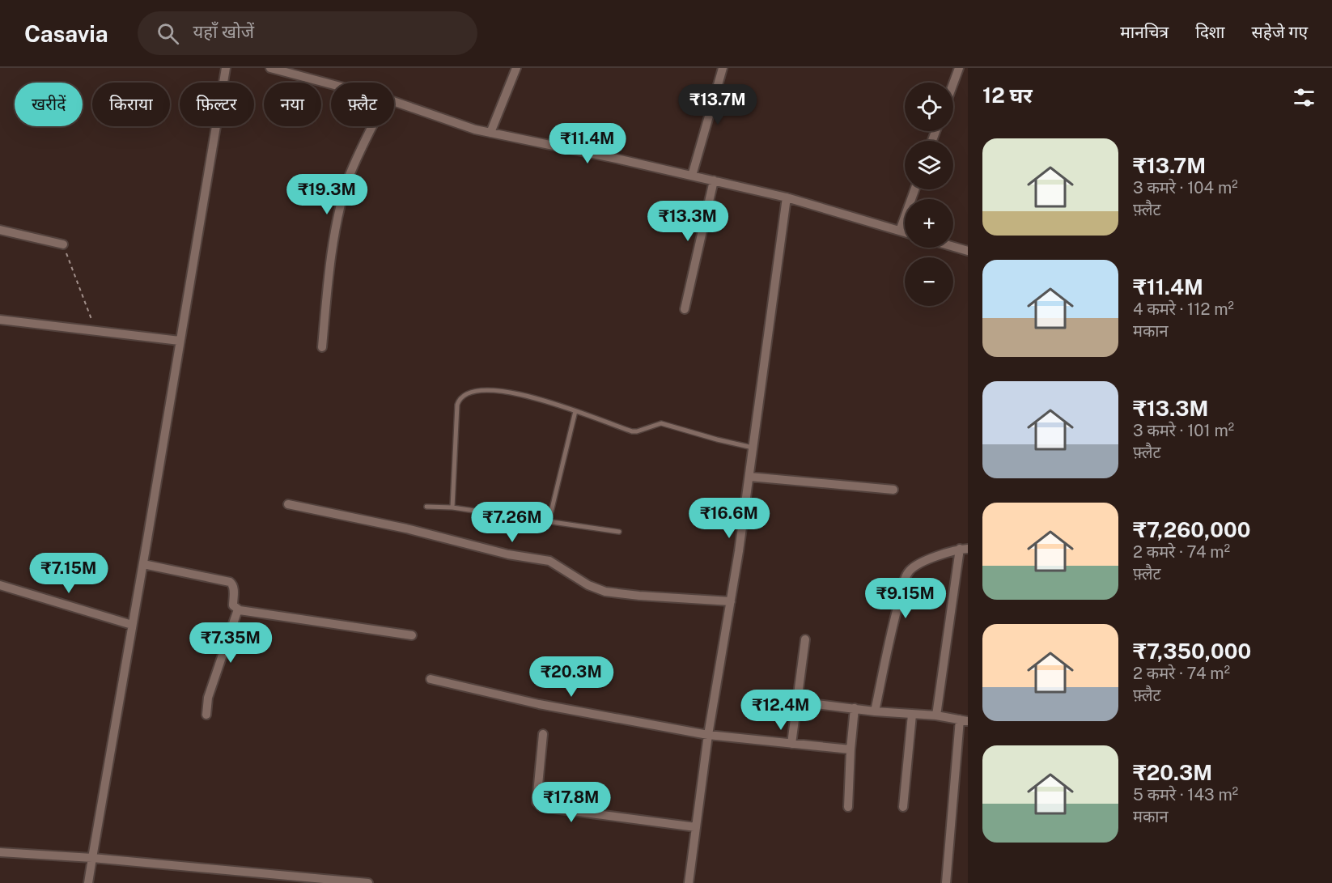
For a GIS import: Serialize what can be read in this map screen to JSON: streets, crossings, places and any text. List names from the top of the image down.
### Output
{
  "page": {
    "header": "Casavia",
    "search": "यहाँ खोजें",
    "nav": ["मानचित्र", "दिशा", "सहेजे गए"],
    "heading": "12 घर",
    "map_buttons": ["+", "−"],
    "chip": [
      "खरीदें",
      "किराया",
      "फ़िल्टर",
      "नया",
      "फ़्लैट"
    ],
    "price": [
      "₹13.7M",
      "₹11.4M",
      "₹19.3M",
      "₹13.3M",
      "₹16.6M",
      "₹7.26M",
      "₹7.15M",
      "₹9.15M",
      "₹7.35M",
      "₹20.3M",
      "₹12.4M",
      "₹17.8M"
    ],
    "list": [
      {
        "name": "₹13.7M",
        "note": "3 कमरे · 104 m² · फ़्लैट"
      },
      {
        "name": "₹11.4M",
        "note": "4 कमरे · 112 m² · मकान"
      },
      {
        "name": "₹13.3M",
        "note": "3 कमरे · 101 m² · फ़्लैट"
      },
      {
        "name": "₹7,260,000",
        "note": "2 कमरे · 74 m² · फ़्लैट"
      },
      {
        "name": "₹7,350,000",
        "note": "2 कमरे · 74 m² · फ़्लैट"
      },
      {
        "name": "₹20.3M",
        "note": "5 कमरे · 143 m² · मकान"
      }
    ]
  }
}
